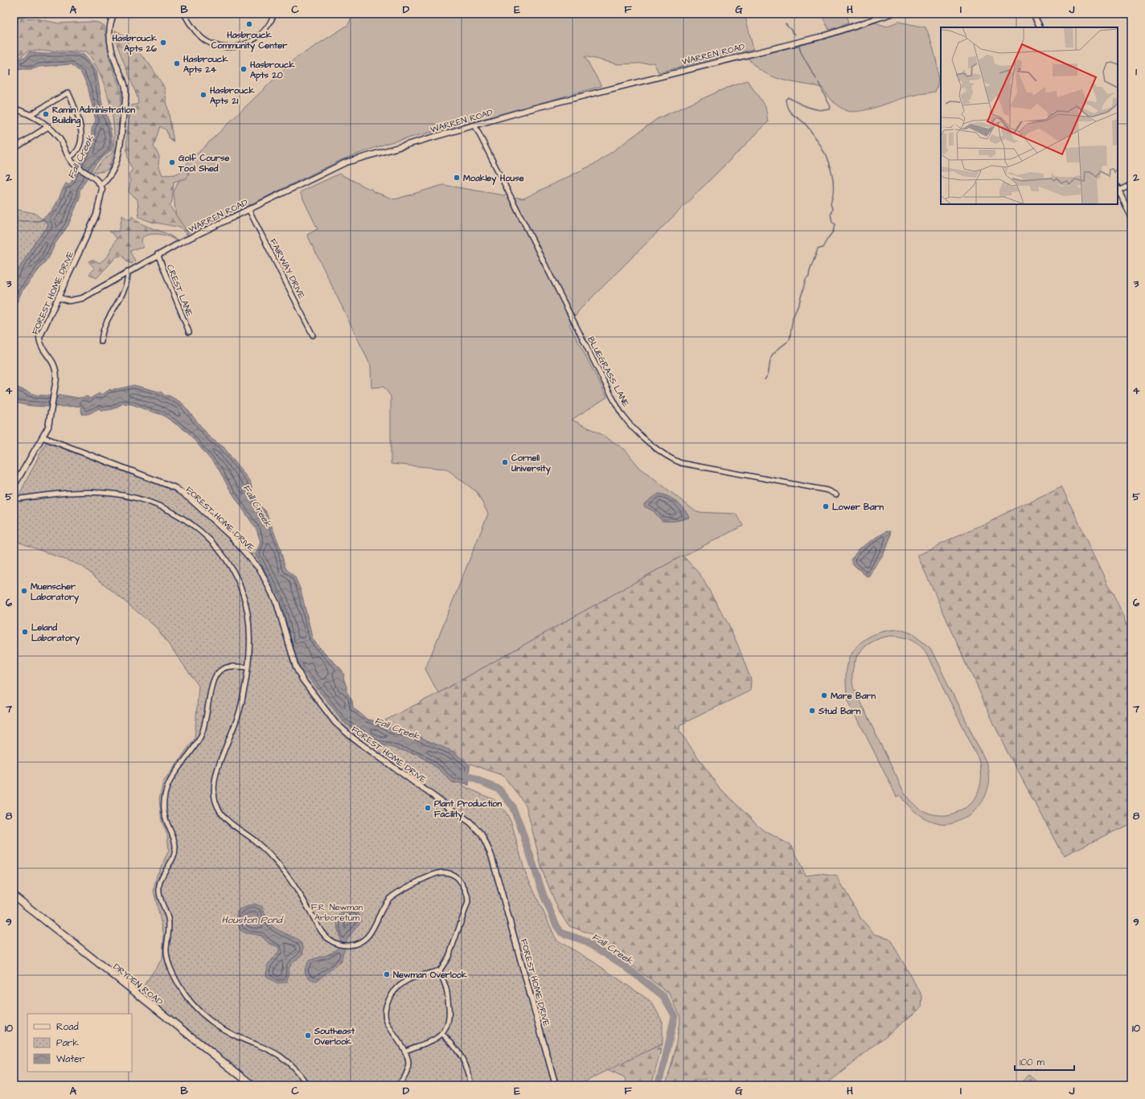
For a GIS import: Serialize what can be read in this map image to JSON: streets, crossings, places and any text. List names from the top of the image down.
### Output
{
  "streets": {
    "main road": ["DRYDEN ROAD"],
    "street": [
      "WARREN ROAD",
      "FAIRWAY DRIVE",
      "CREST LANE",
      "FOREST HOME DRIVE",
      "BLUEGRASS LANE"
    ]
  },
  "crossings": [
    ["WARREN ROAD", "FAIRWAY DRIVE"],
    ["WARREN ROAD", "CREST LANE"],
    ["WARREN ROAD", "FOREST HOME DRIVE"],
    ["WARREN ROAD", "BLUEGRASS LANE"]
  ],
  "water": ["Fall Creek", "Houston Pond"],
  "parks": ["F.R. Newman Arboretum"],
  "places": [
    "Hasbrouck Community Center",
    "Hasbrouck Apts 26",
    "Hasbrouck Apts 24",
    "Hasbrouck Apts 20",
    "Hasbrouck Apts 21",
    "Ramin Administration Building",
    "Golf Course Tool Shed",
    "Moakley House",
    "Cornell University",
    "Lower Barn",
    "Muenscher Laboratory",
    "Leland Laboratory",
    "Mare Barn",
    "Stud Barn",
    "Plant Production Facility",
    "Newman Overlook",
    "Southeast Overlook"
  ],
  "legend": ["Road", "Park", "Water"],
  "scale_bar": "100 m",
  "grid": {
    "columns": [
      "A",
      "B",
      "C",
      "D",
      "E",
      "F",
      "G",
      "H",
      "I",
      "J"
    ],
    "rows": [
      "1",
      "2",
      "3",
      "4",
      "5",
      "6",
      "7",
      "8",
      "9",
      "10"
    ]
  }
}
